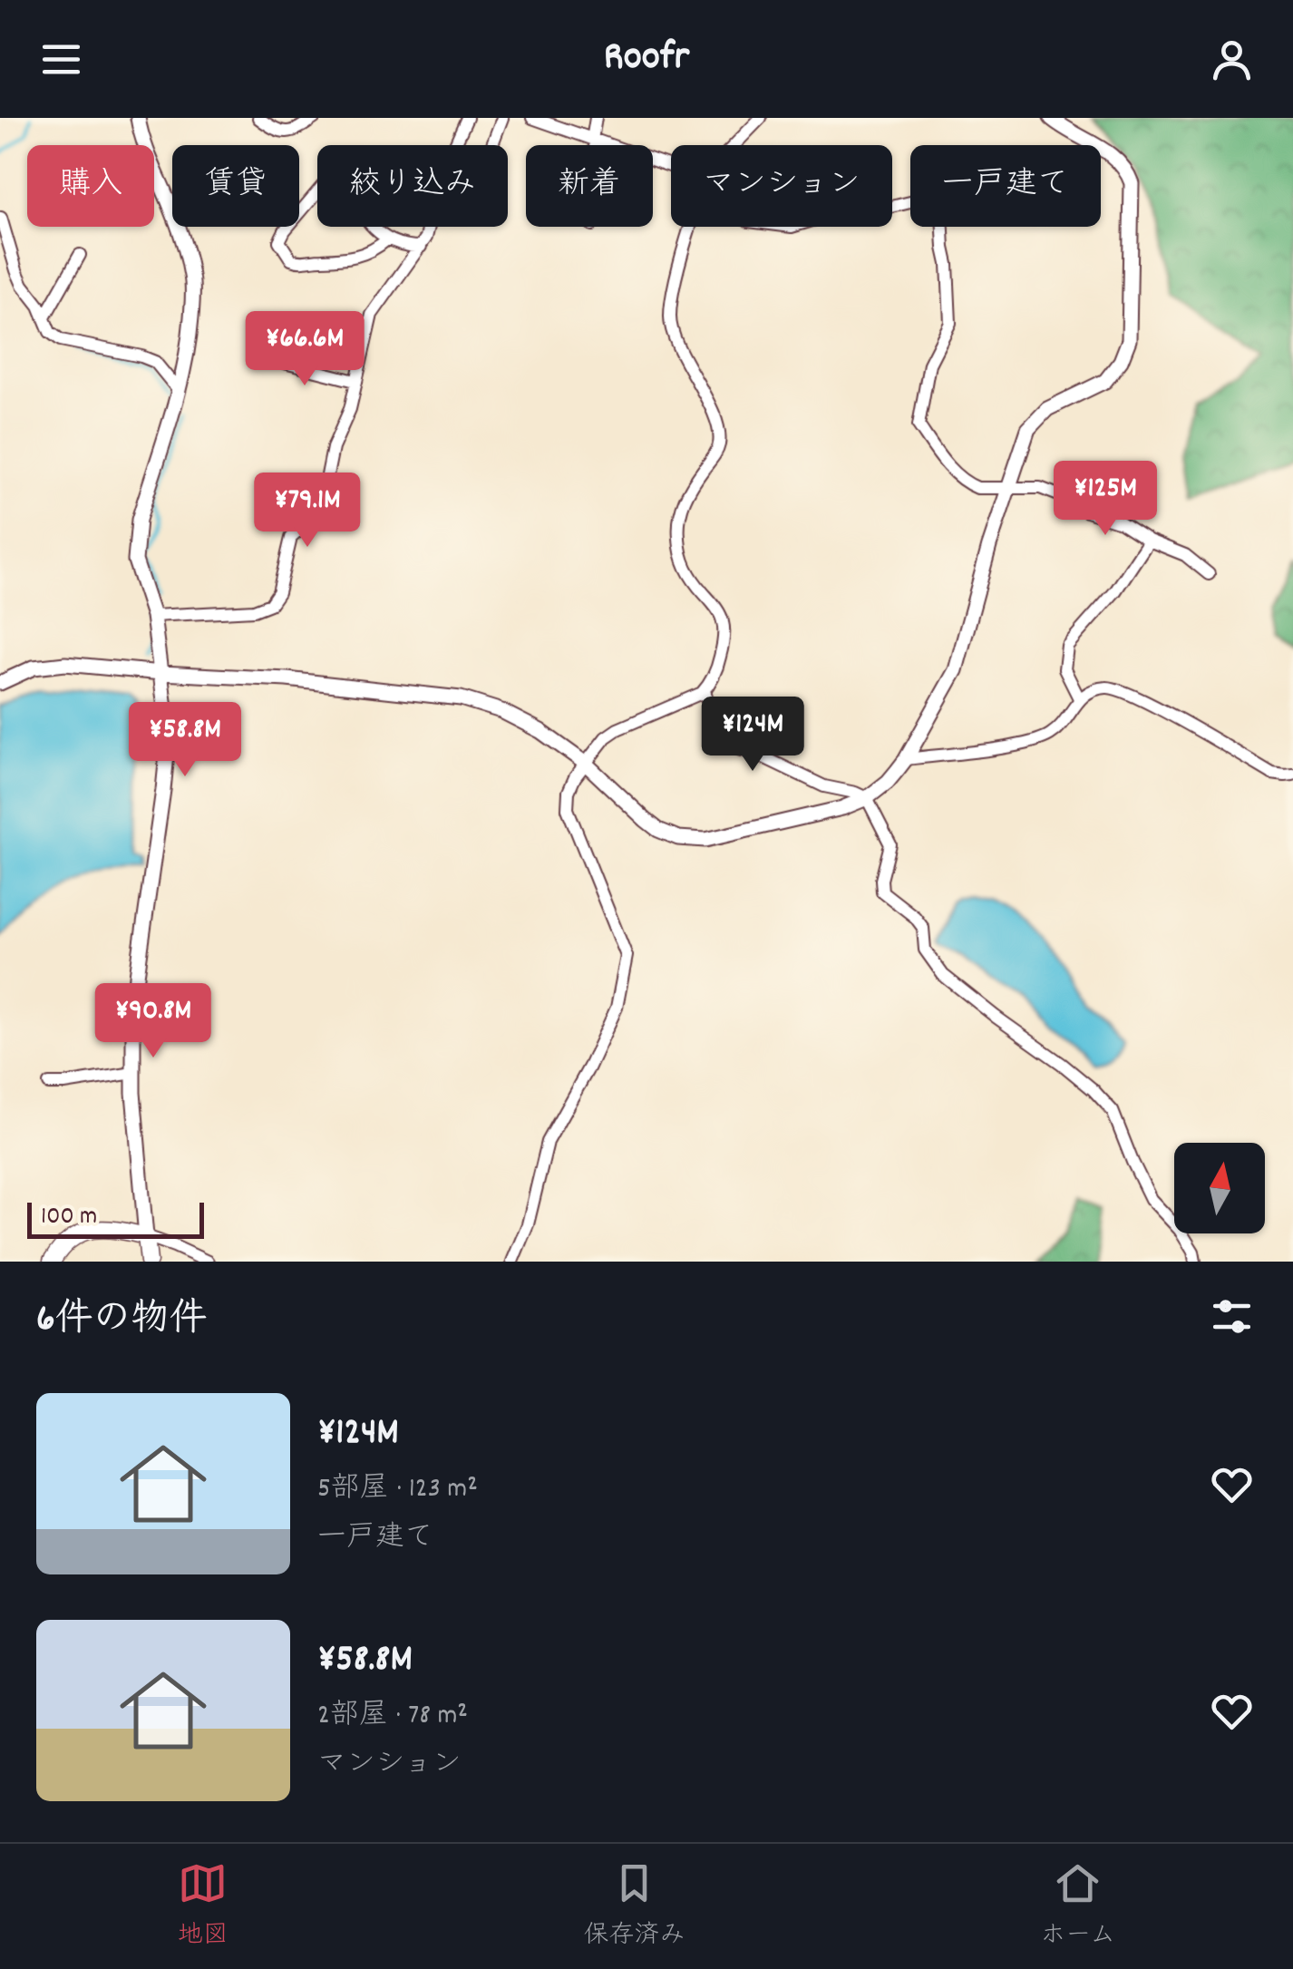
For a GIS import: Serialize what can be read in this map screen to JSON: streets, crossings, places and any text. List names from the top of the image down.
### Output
{
  "scale_bar": "100 m",
  "north": "top",
  "page": {
    "header": "Roofr",
    "chip": [
      "購入",
      "賃貸",
      "絞り込み",
      "新着",
      "マンション",
      "一戸建て"
    ],
    "price": [
      "¥66.6M",
      "¥125M",
      "¥79.1M",
      "¥124M",
      "¥58.8M",
      "¥90.8M"
    ],
    "scale": "100 m",
    "heading": "6件の物件",
    "list": [
      {
        "name": "¥124M",
        "note": "5部屋 · 123 m² · 一戸建て"
      },
      {
        "name": "¥58.8M",
        "note": "2部屋 · 78 m² · マンション"
      }
    ],
    "tabs": ["地図", "保存済み", "ホーム"]
  }
}
